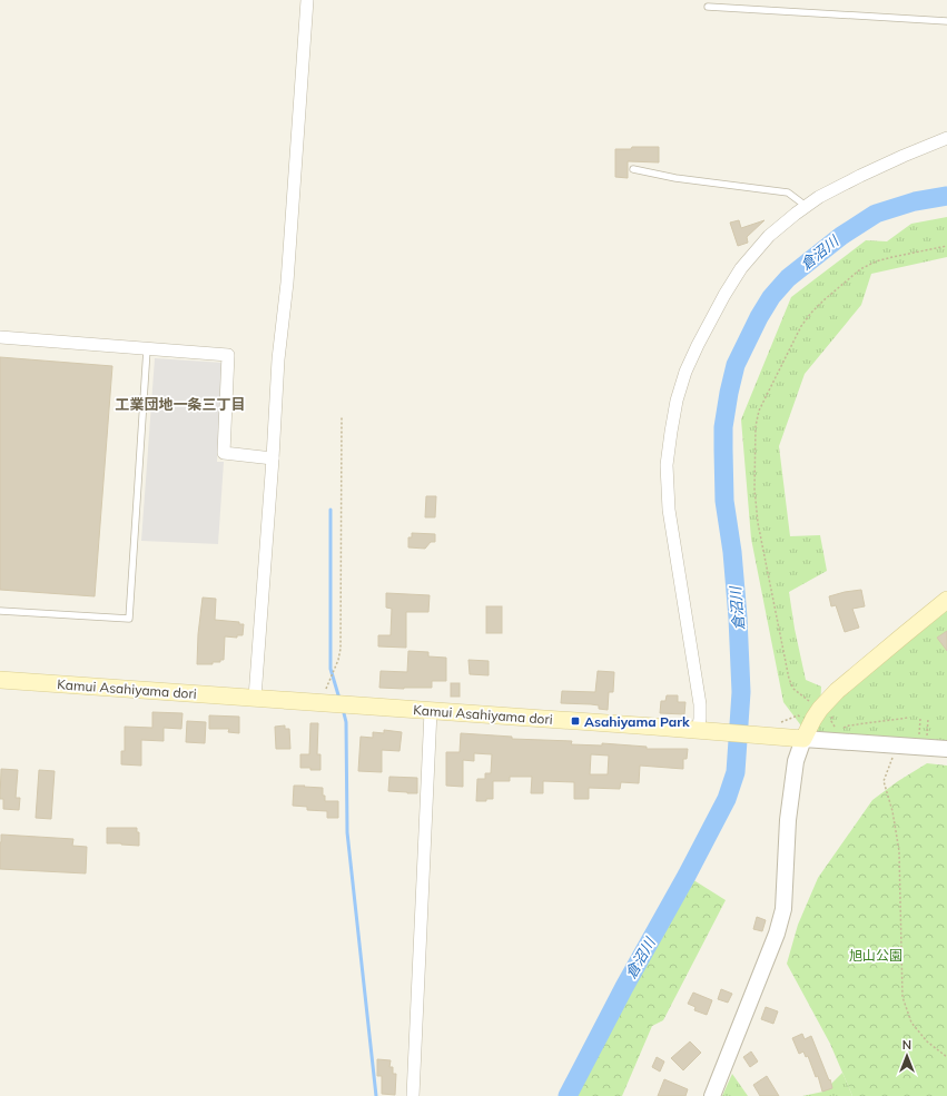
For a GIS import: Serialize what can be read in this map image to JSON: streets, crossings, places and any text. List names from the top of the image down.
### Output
{
  "streets": {
    "main road": ["Kamui Asahiyama dori"]
  },
  "districts": ["工業団地一条三丁目"],
  "water": ["倉沼川"],
  "parks": ["旭山公園"],
  "places": {
    "transit": ["Asahiyama Park"]
  },
  "north": "top"
}
